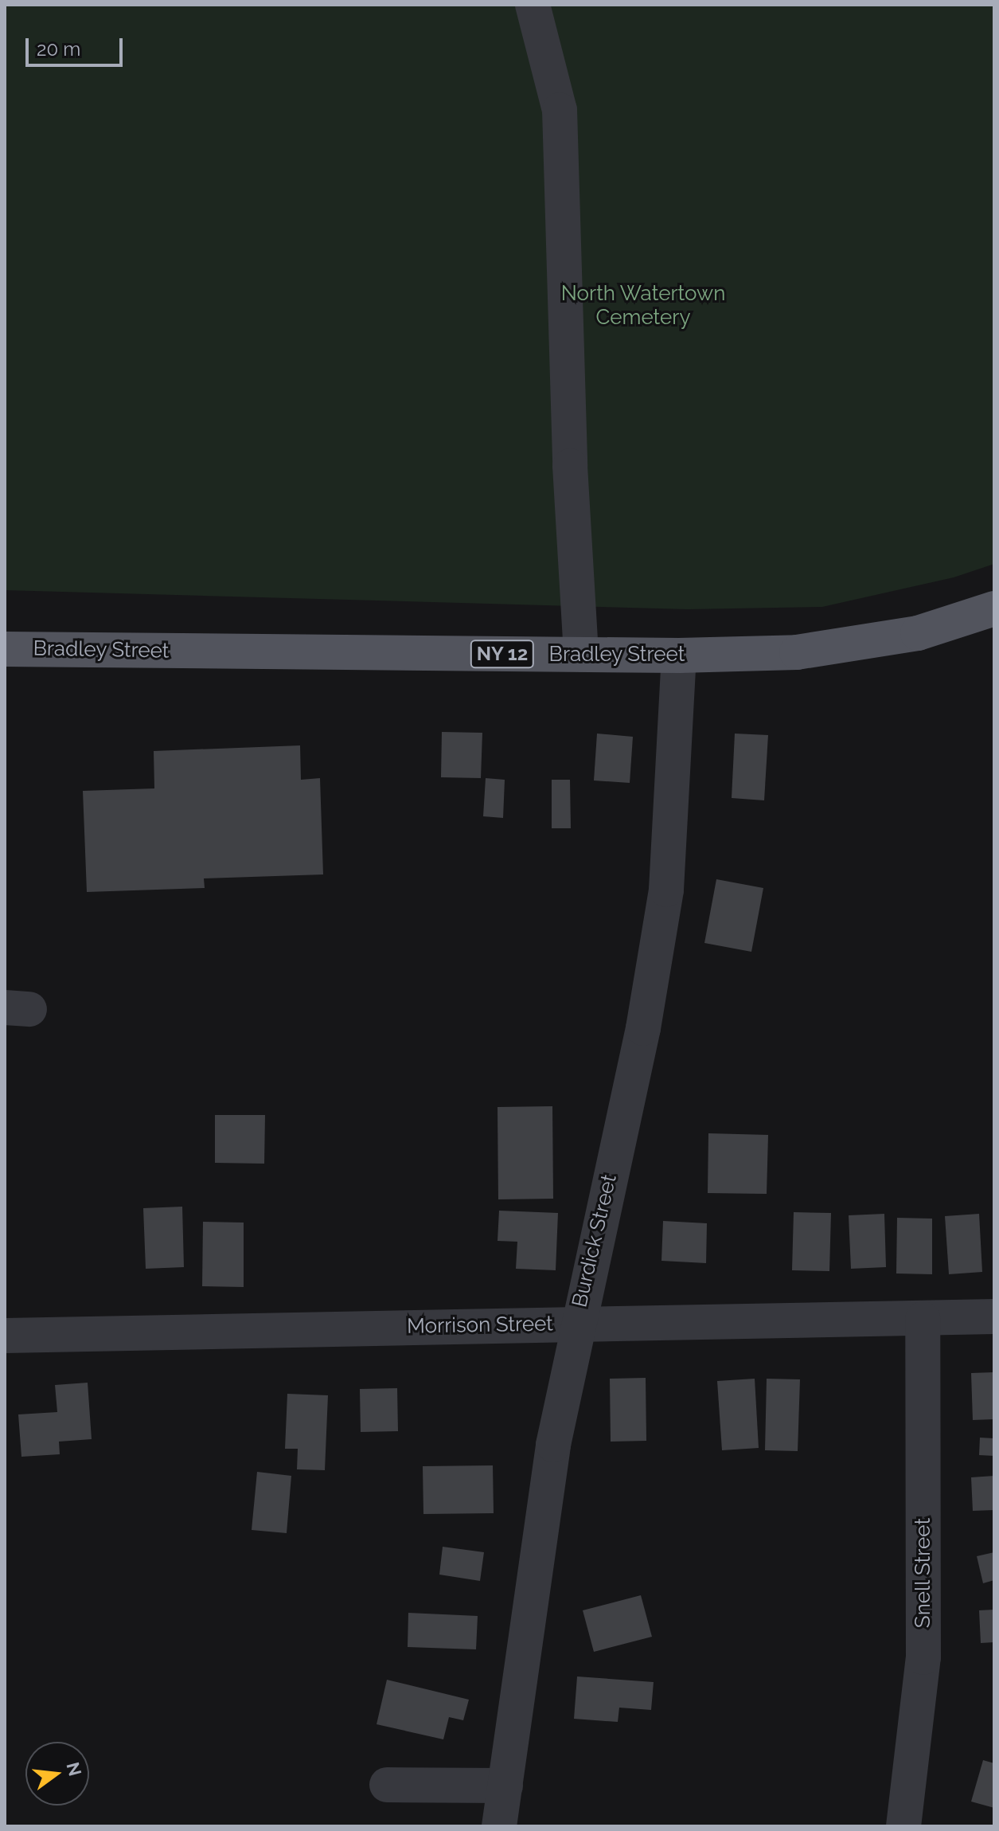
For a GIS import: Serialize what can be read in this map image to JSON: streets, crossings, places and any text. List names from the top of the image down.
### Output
{
  "streets": {
    "main road": ["Bradley Street", "NY 12"],
    "street": ["Burdick Street", "Morrison Street", "Snell Street"]
  },
  "crossings": [
    ["Bradley Street", "Burdick Street"],
    ["Burdick Street", "Morrison Street"],
    ["Morrison Street", "Snell Street"]
  ],
  "parks": ["North Watertown Cemetery"],
  "scale_bar": "20 m",
  "north": "right"
}
